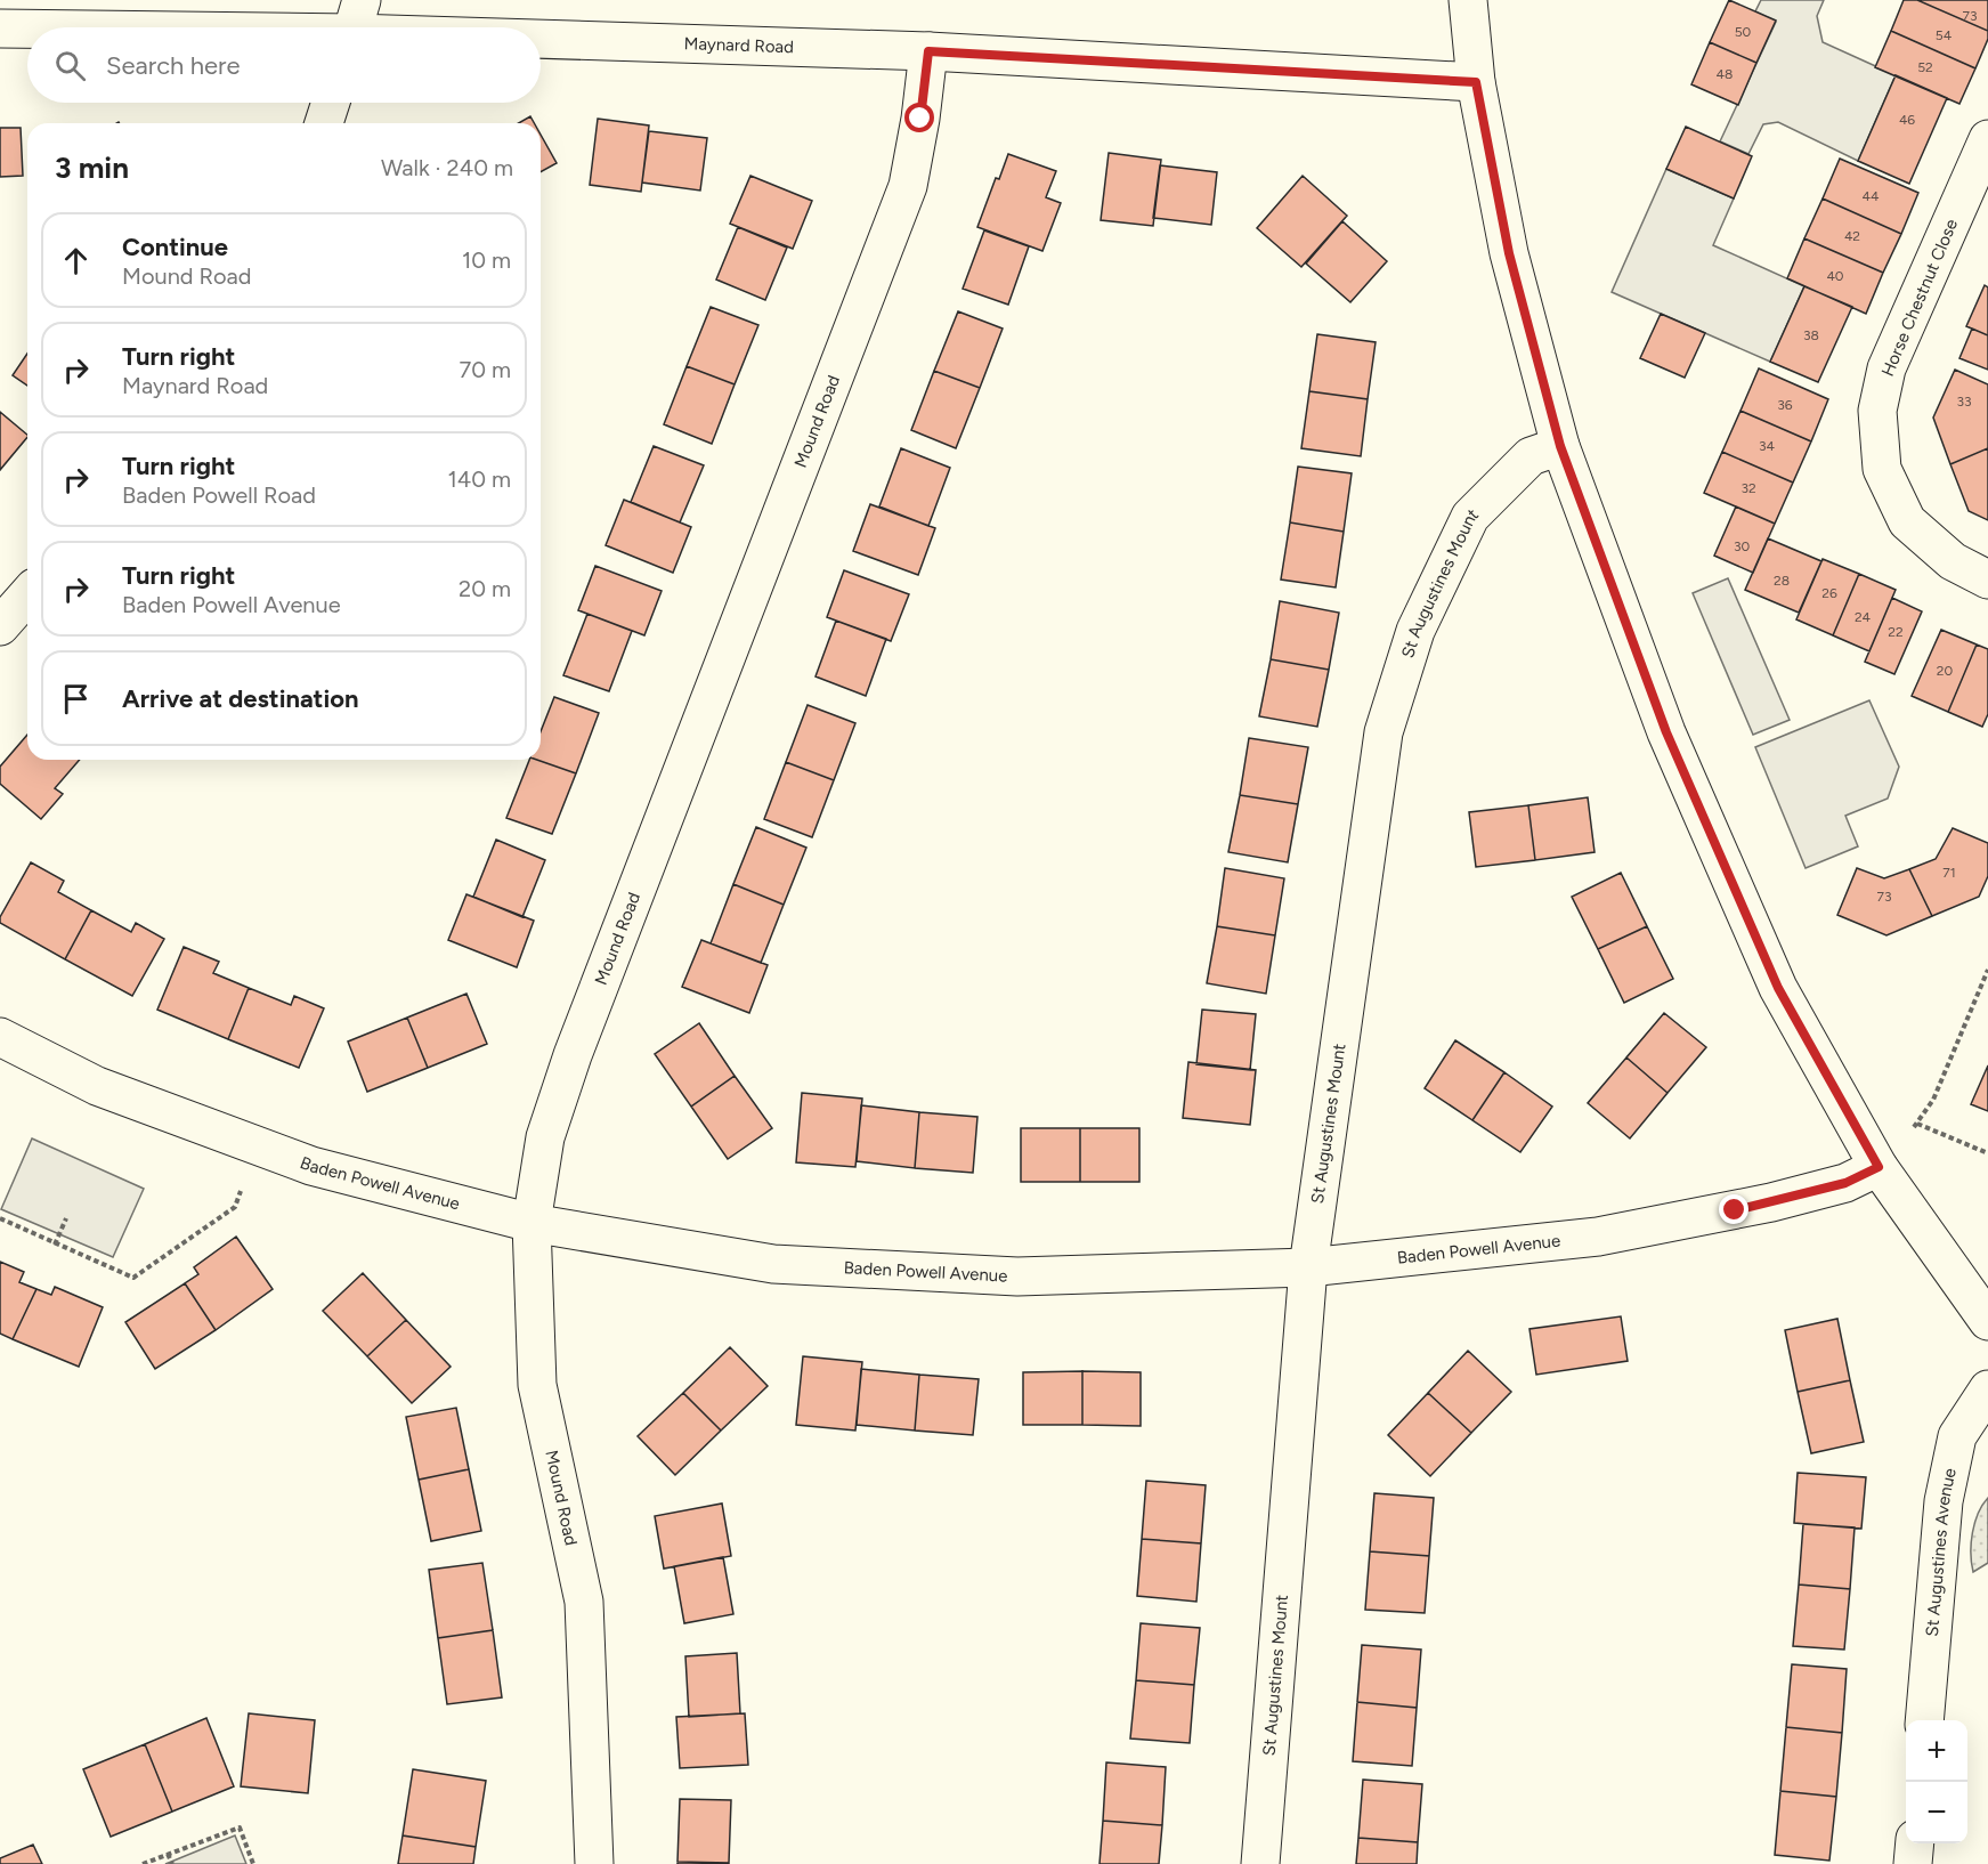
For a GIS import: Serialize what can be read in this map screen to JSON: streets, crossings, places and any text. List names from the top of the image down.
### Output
{
  "streets": {
    "street": [
      "Maynard Road",
      "Horse Chestnut Close",
      "Mound Road",
      "St Augustines Mount",
      "Baden Powell Avenue",
      "St Augustines Avenue"
    ]
  },
  "crossings": [
    ["Maynard Road", "Mound Road"],
    ["Mound Road", "Baden Powell Avenue"],
    ["St Augustines Mount", "Baden Powell Avenue"]
  ],
  "house_numbers": [
    "73",
    "50",
    "54",
    "52",
    "48",
    "46",
    "44",
    "42",
    "40",
    "38",
    "33",
    "36",
    "34",
    "32",
    "30",
    "28",
    "26",
    "24",
    "22",
    "20",
    "71",
    "73"
  ],
  "page": {
    "search": "Search here",
    "heading": ["3 min", "Walk · 240 m"],
    "list": [
      ["Continue", "Mound Road", "10 m"],
      ["Turn right", "Maynard Road", "70 m"],
      ["Turn right", "Baden Powell Road", "140 m"],
      ["Turn right", "Baden Powell Avenue", "20 m"],
      "Arrive at destination"
    ],
    "map_buttons": ["+", "−"]
  }
}
